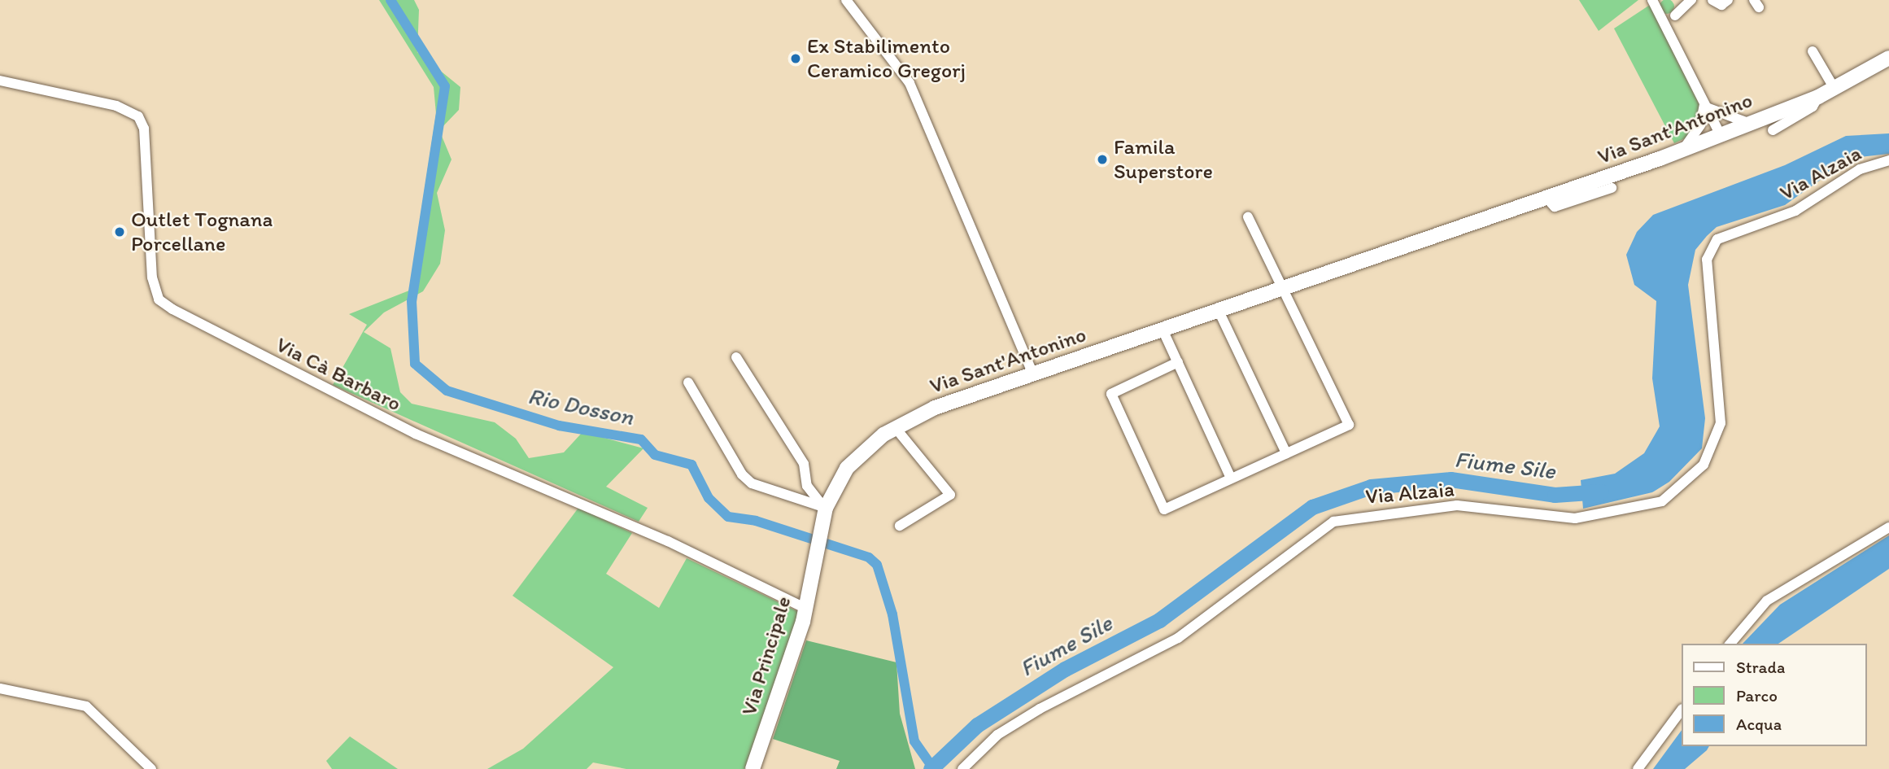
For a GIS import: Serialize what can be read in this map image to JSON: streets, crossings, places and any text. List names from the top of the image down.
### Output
{
  "streets": {
    "main road": ["Via Sant'Antonino", "Via Principale"],
    "street": ["Via Alzaia", "Via Cà Barbaro"]
  },
  "crossings": [
    ["Via Sant'Antonino", "Via Principale"],
    ["Via Cà Barbaro", "Via Principale"]
  ],
  "water": ["Rio Dosson", "Fiume Sile"],
  "places": ["Ex Stabilimento Ceramico Gregorj", "Famila Superstore", "Outlet Tognana Porcellane"],
  "legend": ["Strada", "Parco", "Acqua"]
}
